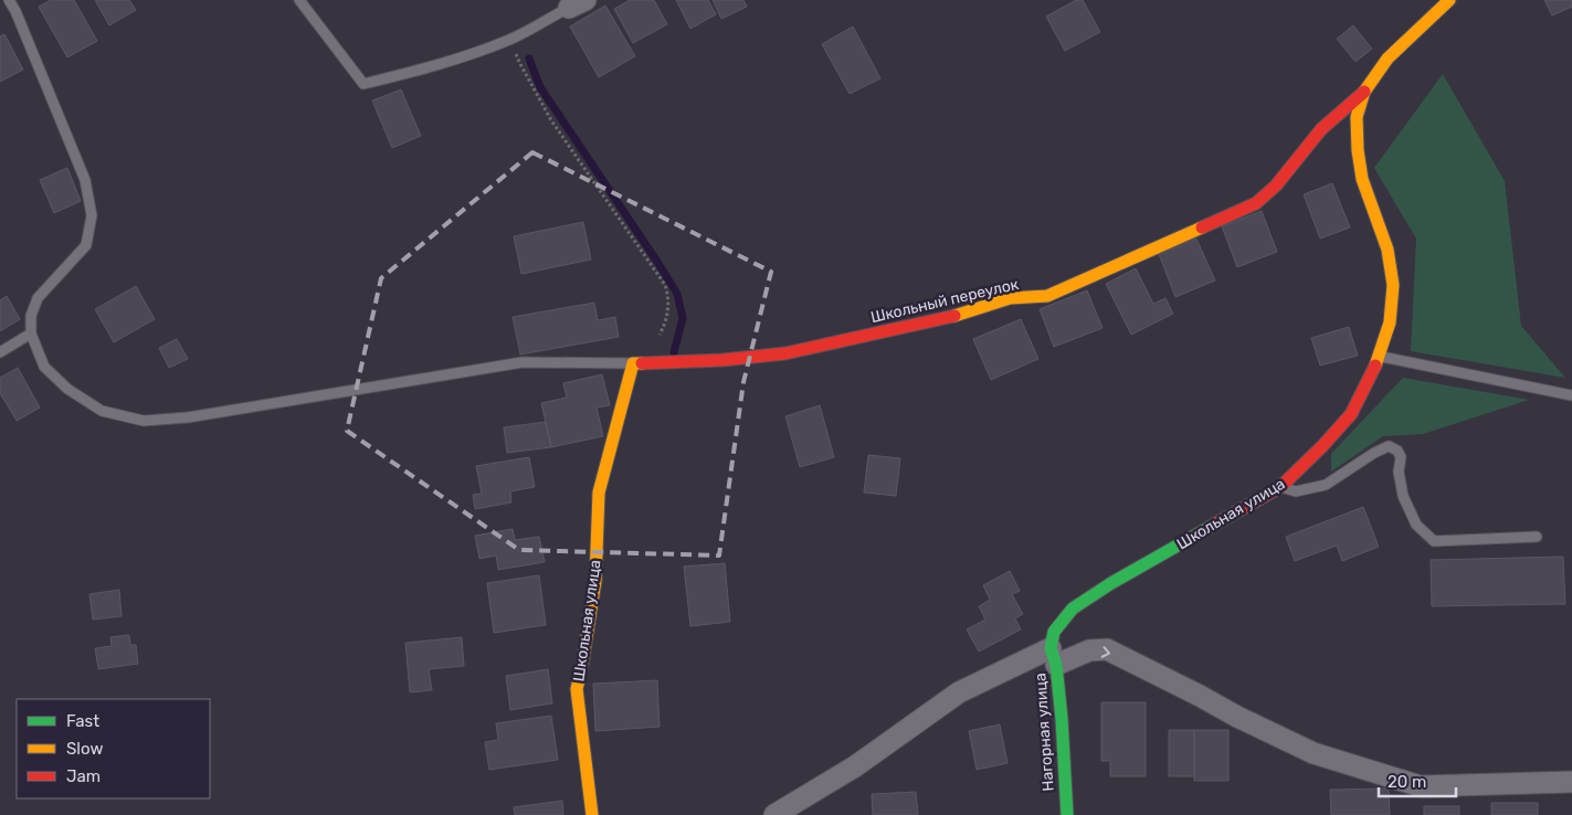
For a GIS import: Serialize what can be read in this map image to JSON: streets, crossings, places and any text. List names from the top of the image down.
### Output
{
  "streets": {
    "street": ["Школьный переулок", "Школьная улица", "Нагорная улица"]
  },
  "crossings": [
    ["Школьный переулок", "Школьная улица"],
    ["Школьная улица", "Нагорная улица"]
  ],
  "legend": ["Fast", "Slow", "Jam"],
  "scale_bar": "20 m"
}
